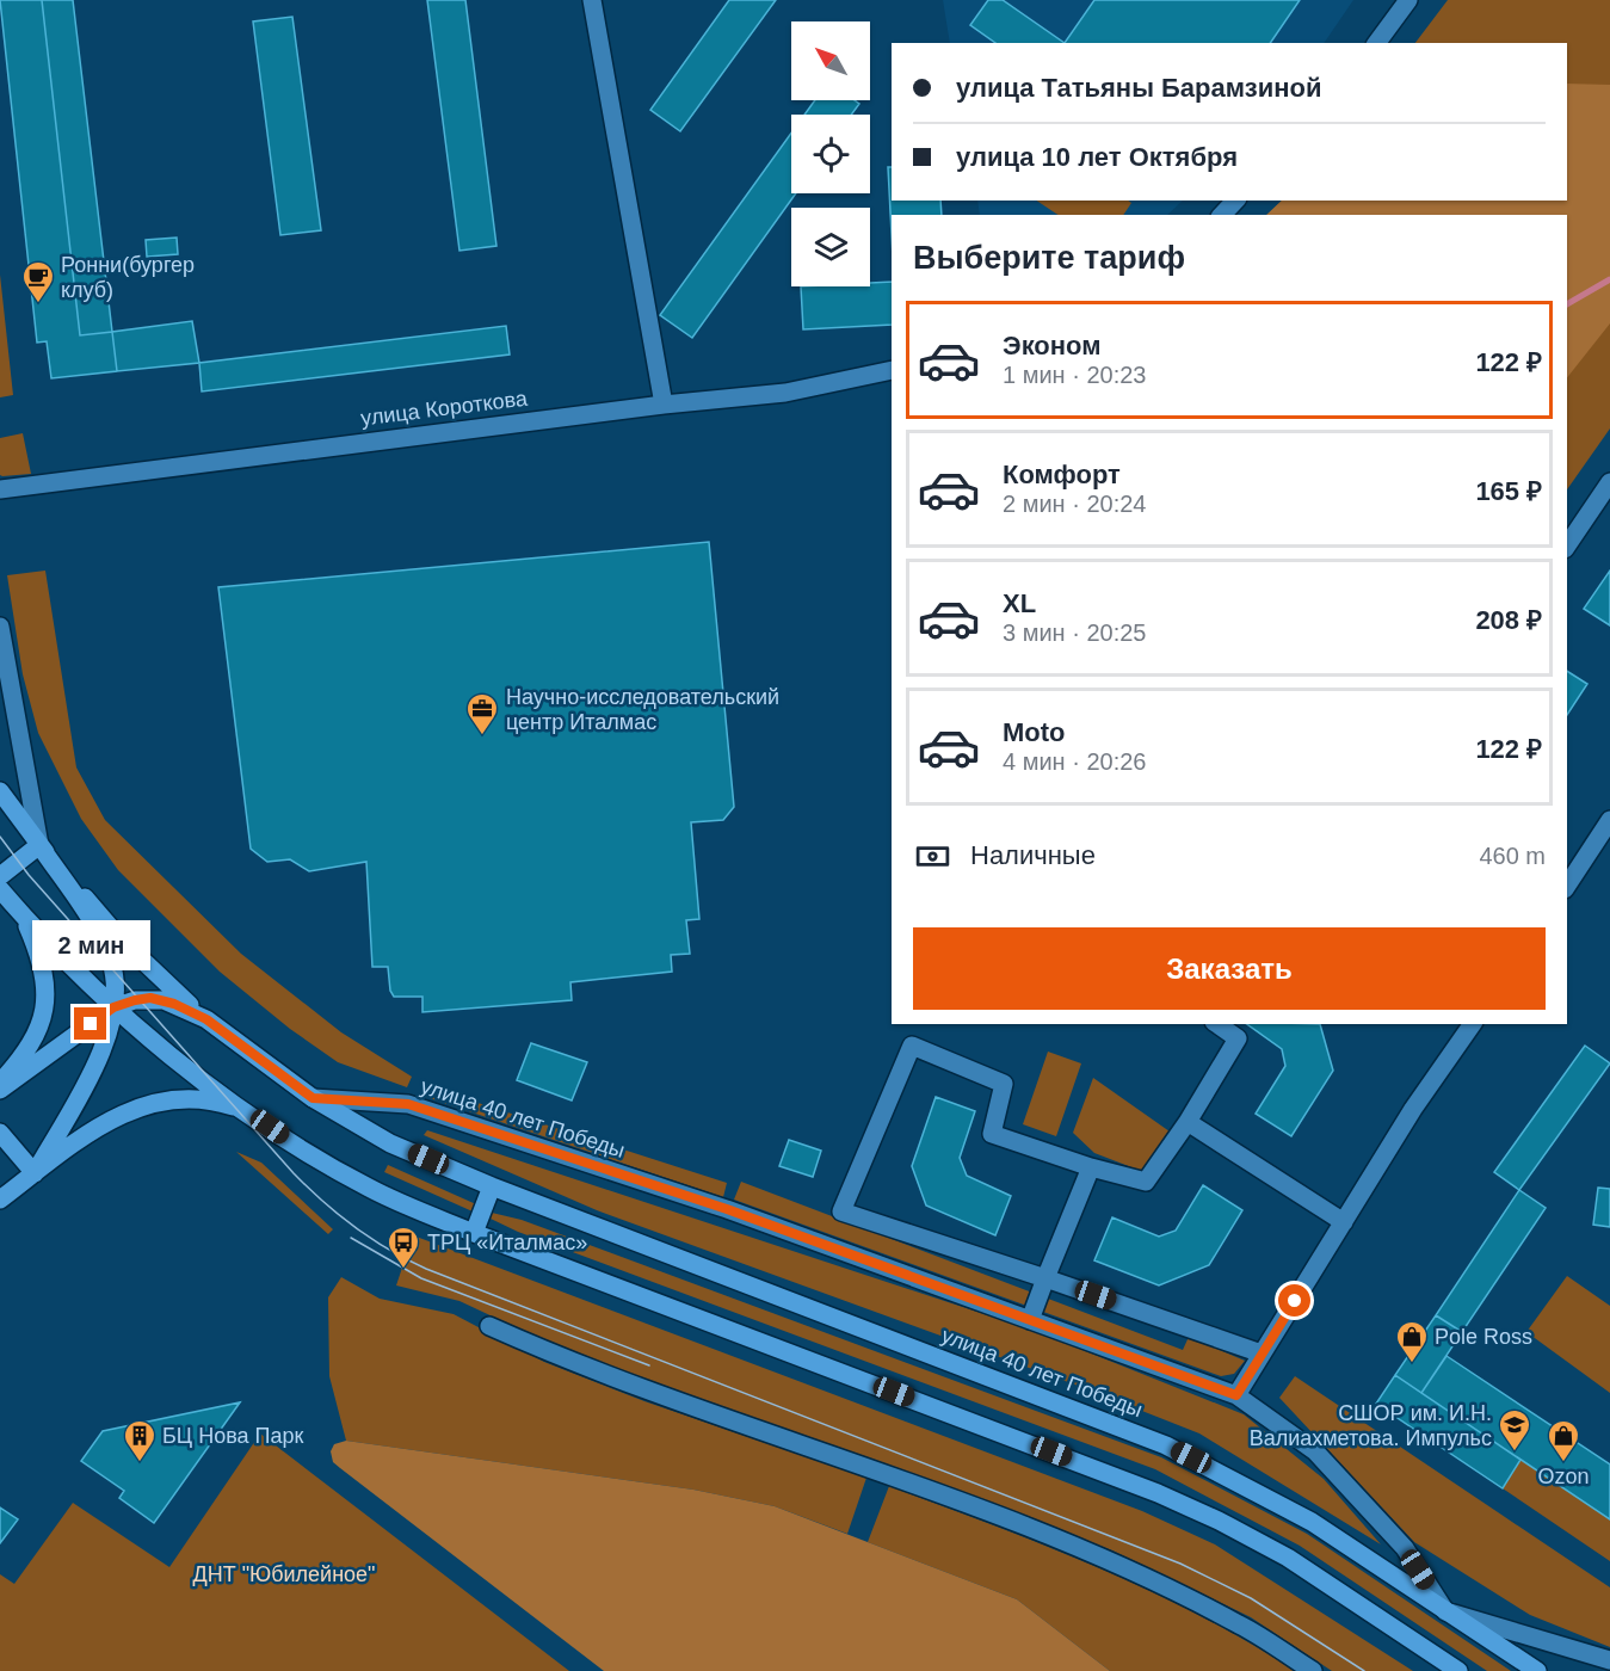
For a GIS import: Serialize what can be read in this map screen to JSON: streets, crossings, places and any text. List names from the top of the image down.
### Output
{
  "streets": {
    "main road": ["улица 40 лет Победы"],
    "street": ["улица Короткова"]
  },
  "parks": ["ДНТ \"Юбилейное\""],
  "places": {
    "cafe": ["Ронни(бургер клуб)"],
    "office": ["Научно-исследовательский центр Италмас"],
    "bus stop": ["ТРЦ «Италмас»"],
    "shop": ["Pole Ross", "Ozon"],
    "school or university": ["СШОР им. И.Н. Валиахметова. Импульс"],
    "building": ["БЦ Нова Парк"]
  },
  "north": "top left",
  "page": {
    "banner": ["улица Татьяны Барамзиной", "улица 10 лет Октября"],
    "heading": "Выберите тариф",
    "list": [
      {
        "name": "Эконом",
        "note": "1 мин · 20:23",
        "value": "122 ₽"
      },
      {
        "name": "Комфорт",
        "note": "2 мин · 20:24",
        "value": "165 ₽"
      },
      {
        "name": "XL",
        "note": "3 мин · 20:25",
        "value": "208 ₽"
      },
      {
        "name": "Moto",
        "note": "4 мин · 20:26",
        "value": "122 ₽"
      }
    ],
    "pay": ["Наличные", "460 m"],
    "buttons": "Заказать",
    "bubble": "2 мин"
  }
}
